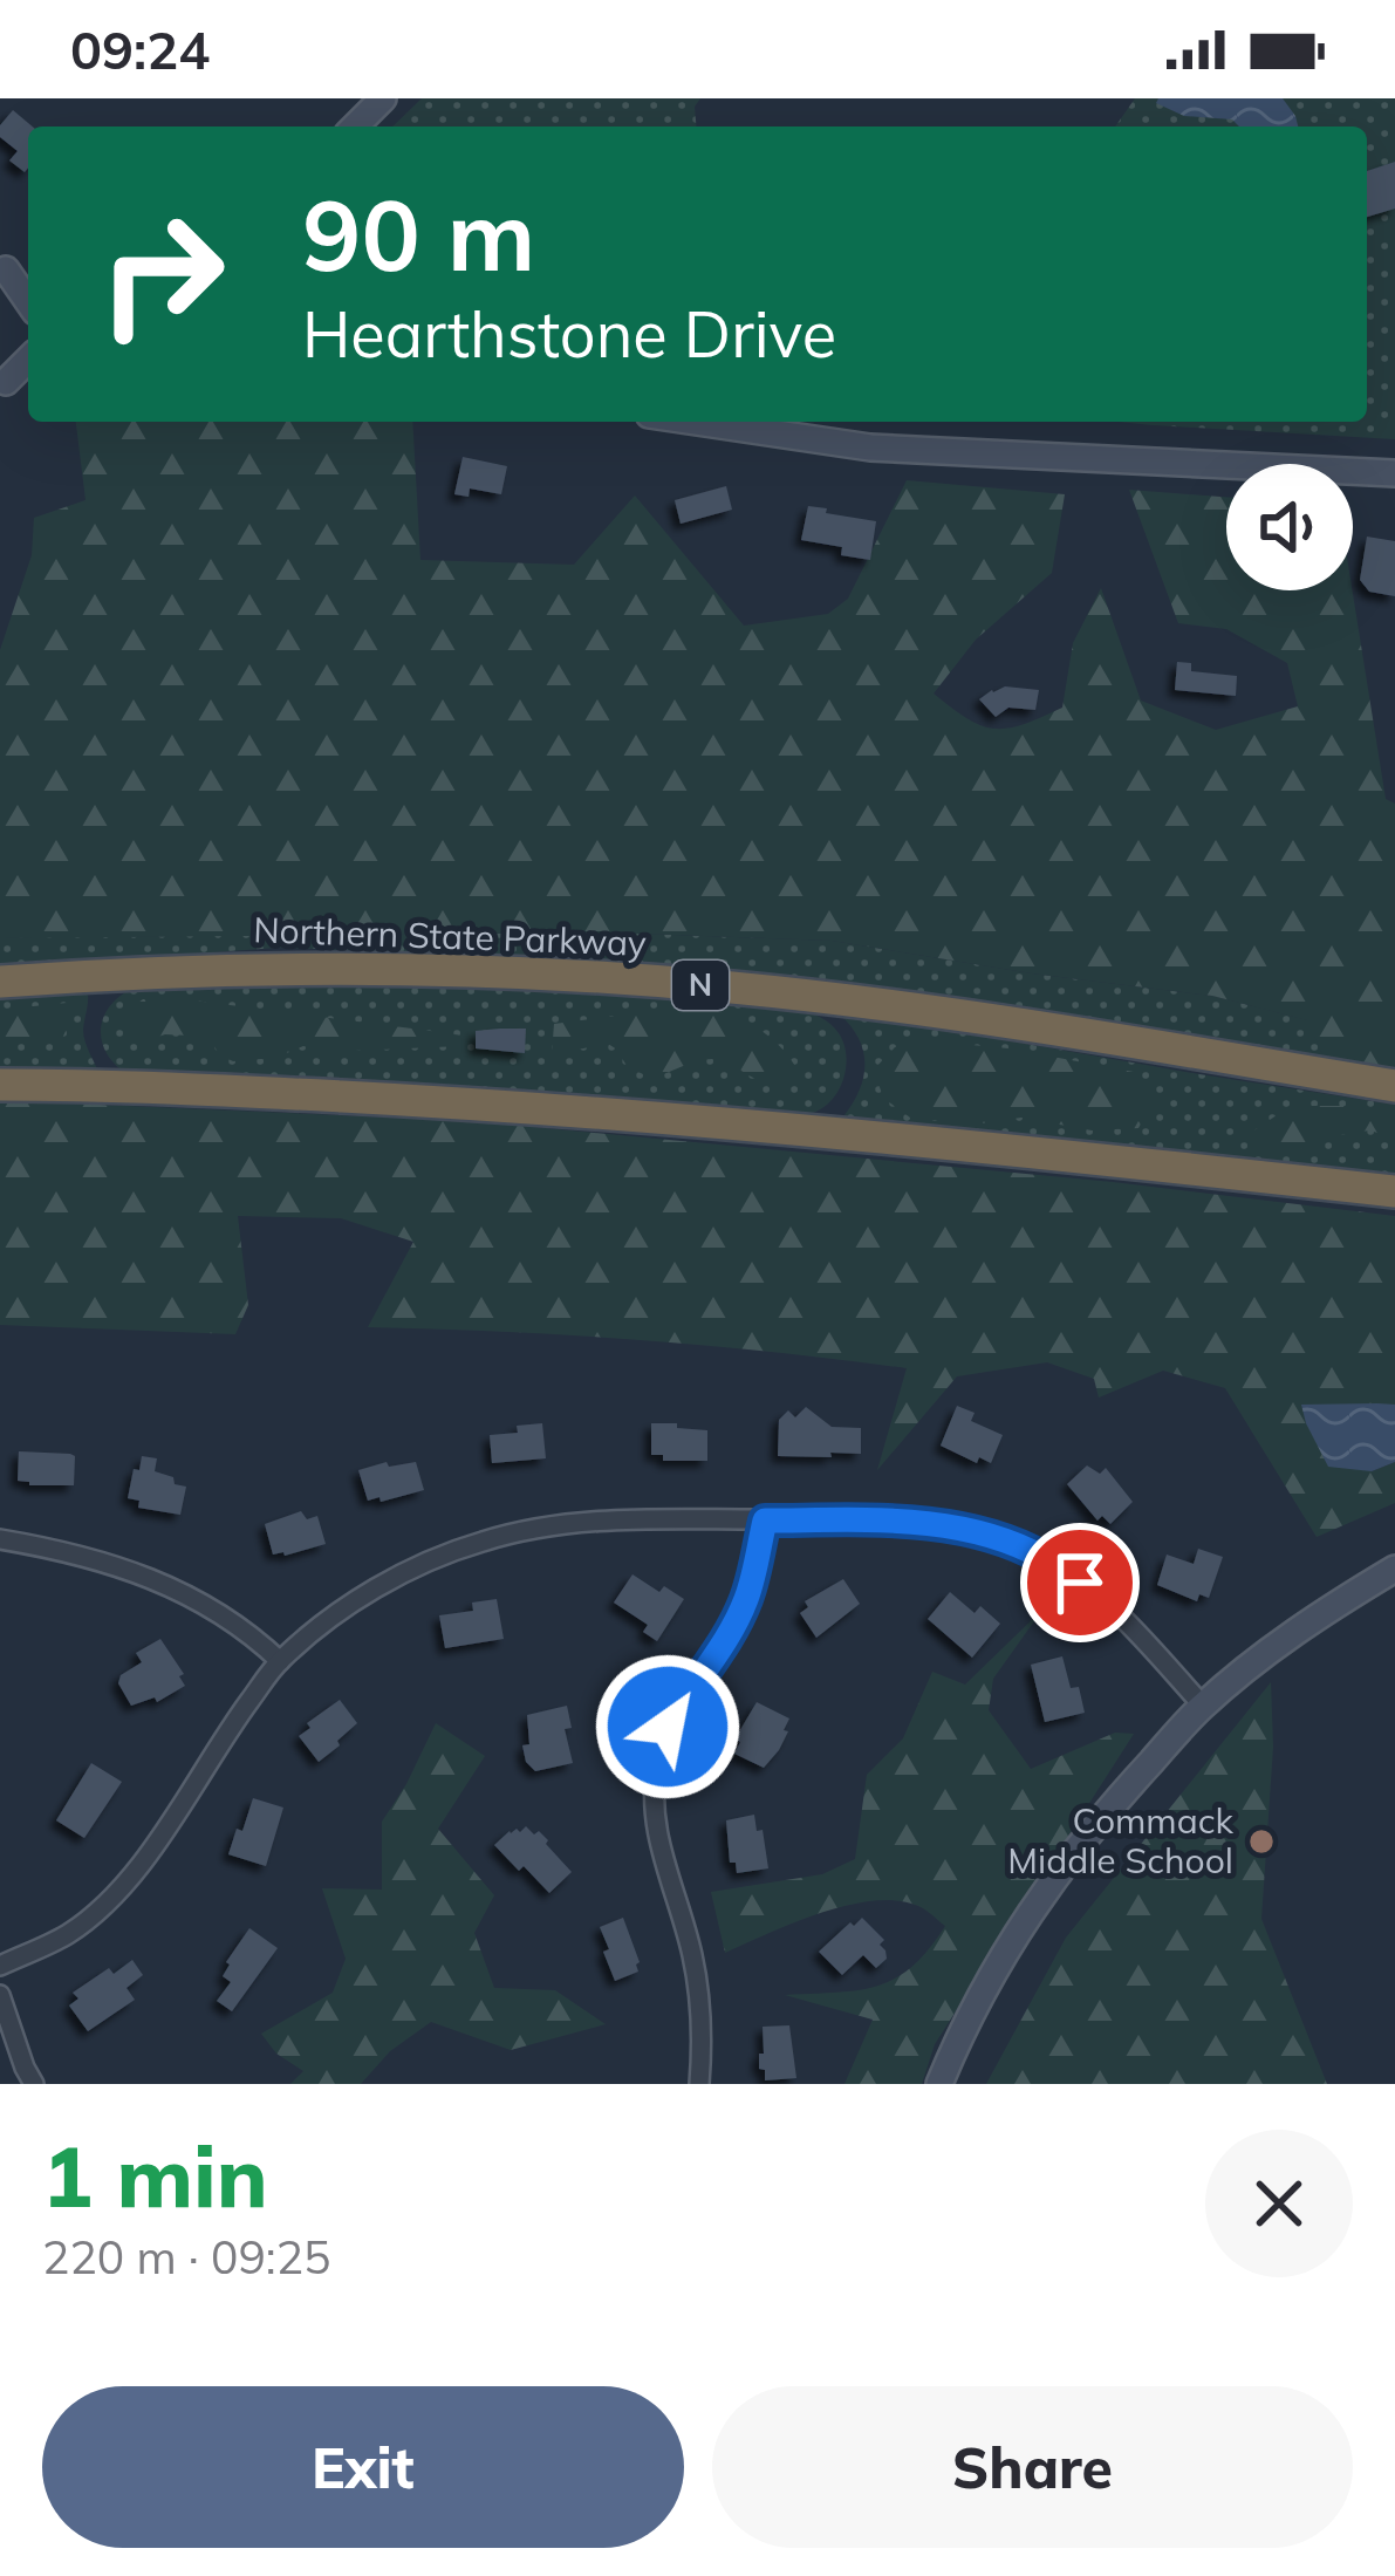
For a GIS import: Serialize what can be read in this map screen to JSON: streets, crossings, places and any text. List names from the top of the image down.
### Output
{
  "streets": {
    "highway": ["Northern State Parkway", "N"]
  },
  "places": ["Commack Middle School"],
  "page": {
    "status": "09:24",
    "turn": ["90 m", "Hearthstone Drive"],
    "heading": ["1 min", "220 m · 09:25"],
    "buttons": ["Exit", "Share"]
  }
}
